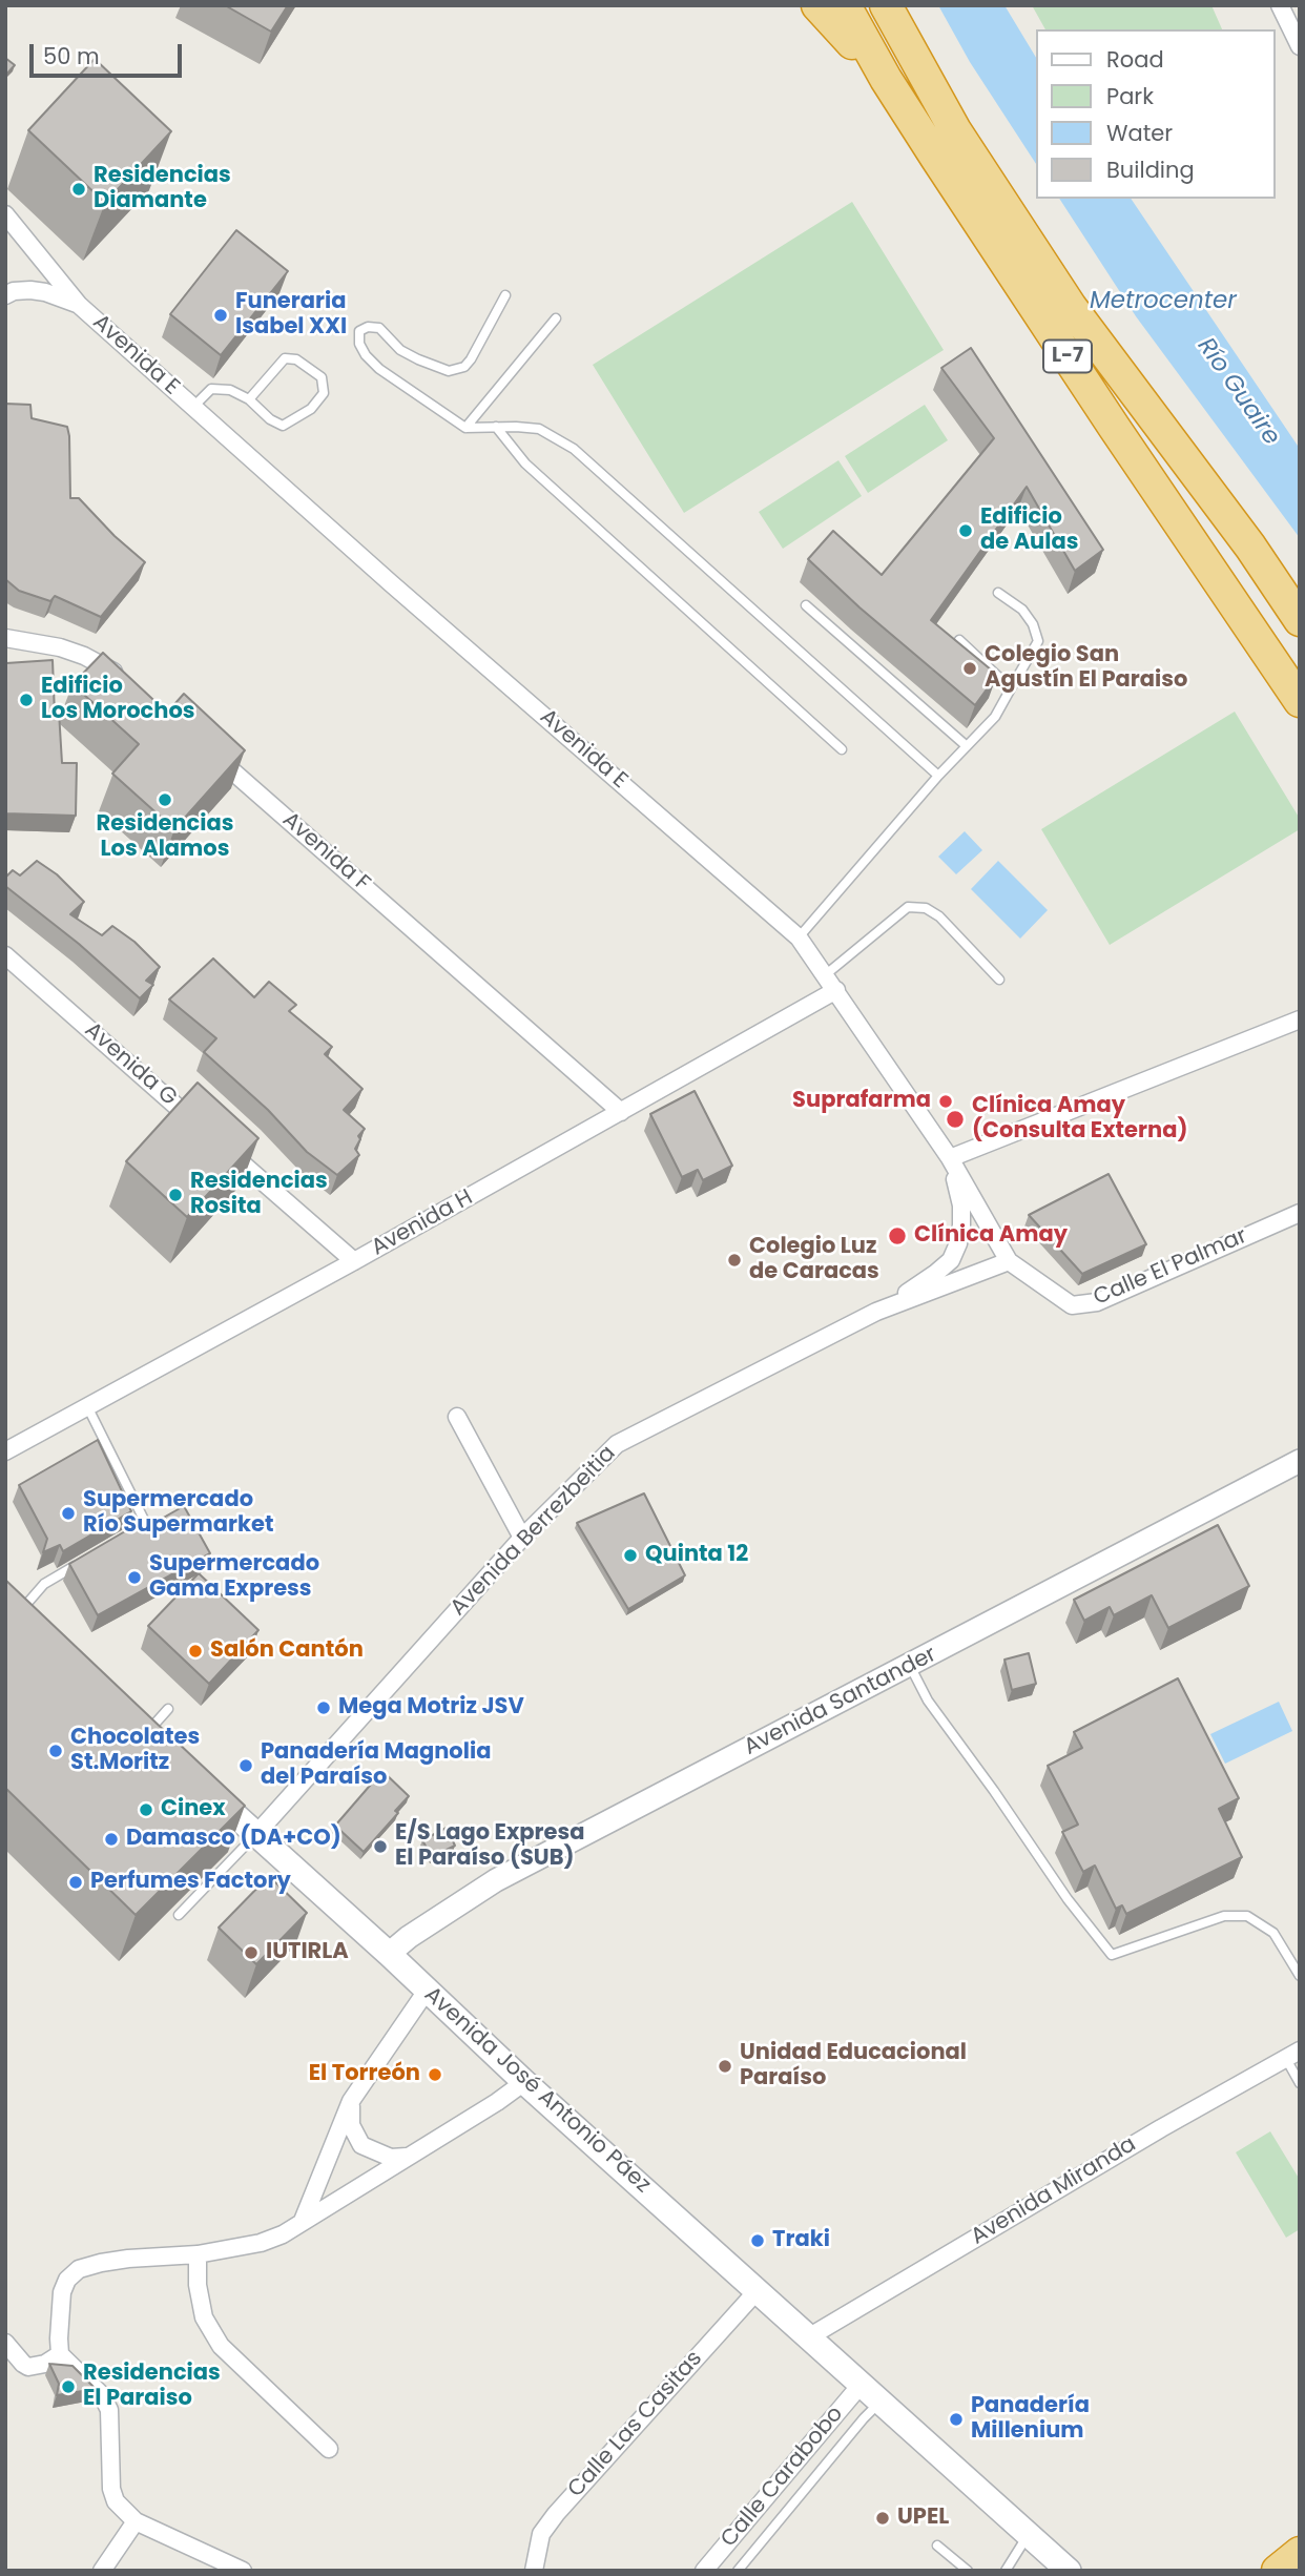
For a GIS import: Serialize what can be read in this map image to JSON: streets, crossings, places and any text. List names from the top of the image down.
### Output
{
  "streets": {
    "highway": ["L-7"],
    "main road": ["Avenida José Antonio Páez"],
    "street": [
      "Avenida E",
      "Avenida F",
      "Avenida G",
      "Avenida H",
      "Calle El Palmar",
      "Avenida Berrezbeitia",
      "Avenida Santander",
      "Avenida Miranda",
      "Calle Las Casitas",
      "Calle Carabobo"
    ]
  },
  "crossings": [
    ["Avenida E", "Avenida H"],
    ["Avenida E", "Calle El Palmar"],
    ["Avenida E", "Avenida Berrezbeitia"],
    ["Avenida F", "Avenida H"],
    ["Calle El Palmar", "Avenida Berrezbeitia"],
    ["Avenida Berrezbeitia", "Avenida José Antonio Páez"],
    ["Avenida Santander", "Avenida José Antonio Páez"],
    ["Avenida José Antonio Páez", "Avenida Miranda"],
    ["Avenida José Antonio Páez", "Calle Las Casitas"],
    ["Avenida José Antonio Páez", "Calle Carabobo"]
  ],
  "water": ["Metrocenter", "Río Guaire"],
  "places": [
    "Residencias Diamante",
    "Funeraria Isabel XXI",
    "Edificio de Aulas",
    "Colegio San Agustín El Paraiso",
    "Edificio Los Morochos",
    "Residencias Los Alamos",
    "Suprafarma",
    "Clínica Amay (Consulta Externa)",
    "Residencias Rosita",
    "Clínica Amay",
    "Colegio Luz de Caracas",
    "Supermercado Río Supermarket",
    "Quinta 12",
    "Supermercado Gama Express",
    "Salón Cantón",
    "Mega Motriz JSV",
    "Chocolates St.Moritz",
    "Panadería Magnolia del Paraíso",
    "Cinex",
    "Damasco (DA+CO)",
    "E/S Lago Expresa El Paraíso (SUB)",
    "Perfumes Factory",
    "IUTIRLA",
    "Unidad Educacional Paraíso",
    "El Torreón",
    "Traki",
    "Residencias El Paraiso",
    "Panadería Millenium",
    "UPEL"
  ],
  "legend": [
    "Road",
    "Park",
    "Water",
    "Building"
  ],
  "scale_bar": "50 m"
}
